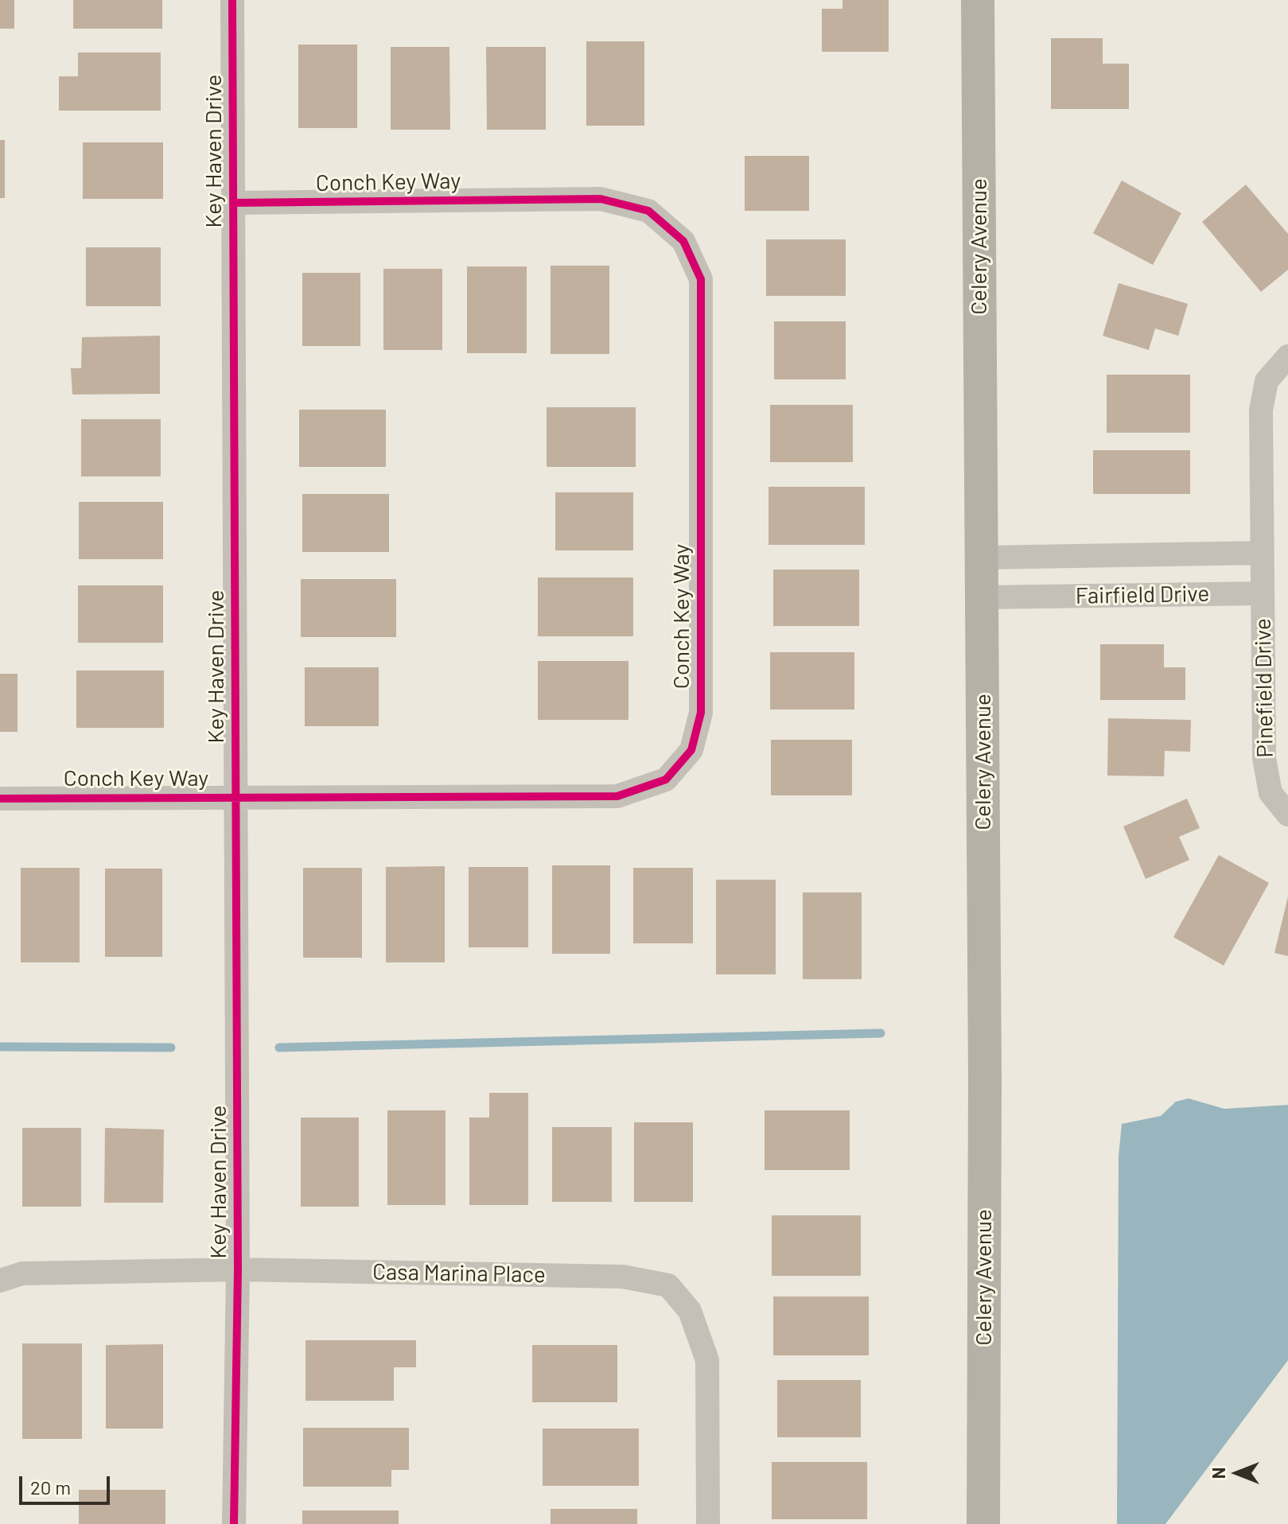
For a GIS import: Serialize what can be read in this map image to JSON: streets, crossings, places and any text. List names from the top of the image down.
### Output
{
  "streets": {
    "main road": ["Celery Avenue"],
    "street": [
      "Key Haven Drive",
      "Conch Key Way",
      "Fairfield Drive",
      "Pinefield Drive",
      "Casa Marina Place"
    ]
  },
  "crossings": [
    ["Key Haven Drive", "Conch Key Way"],
    ["Key Haven Drive", "Casa Marina Place"],
    ["Celery Avenue", "Fairfield Drive"],
    ["Fairfield Drive", "Pinefield Drive"]
  ],
  "scale_bar": "20 m",
  "north": "left"
}
